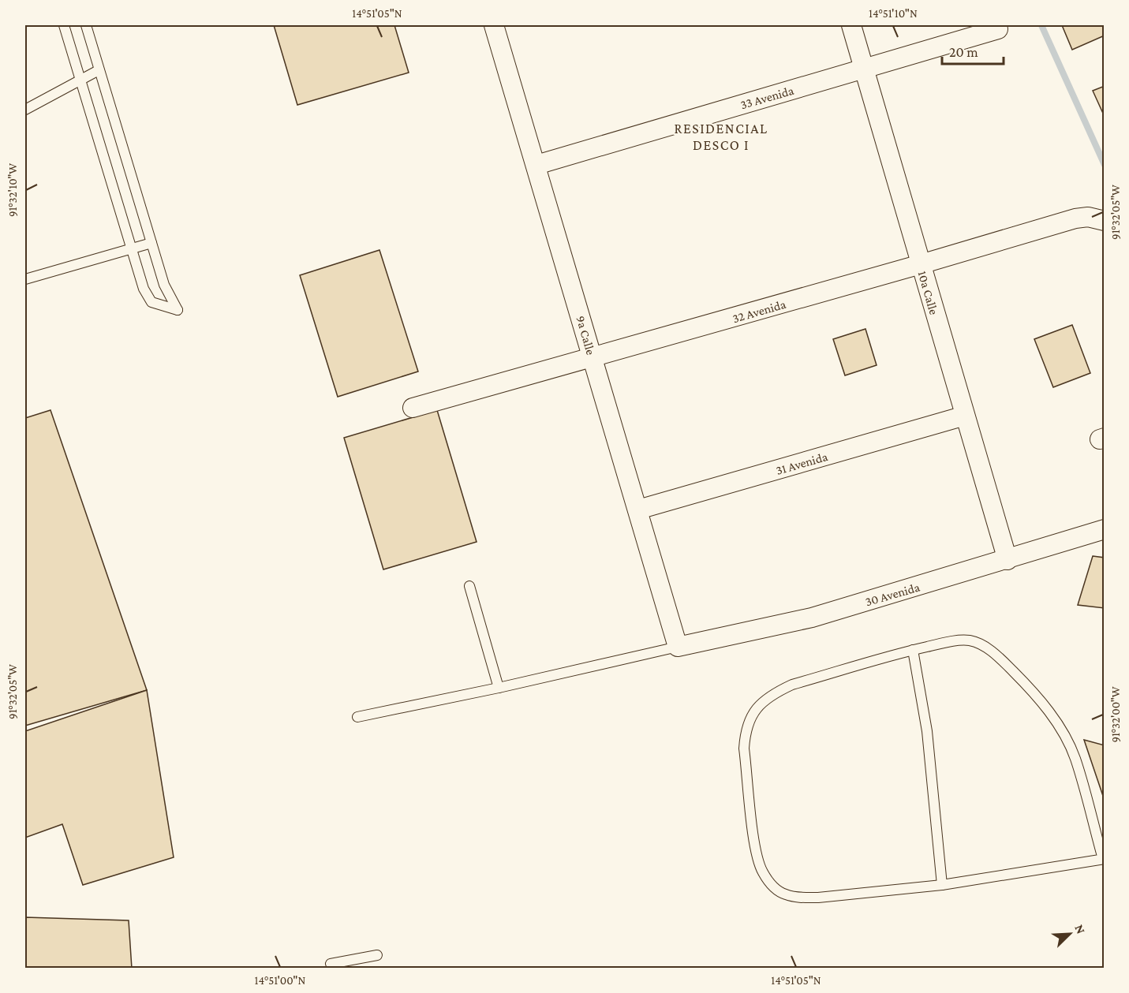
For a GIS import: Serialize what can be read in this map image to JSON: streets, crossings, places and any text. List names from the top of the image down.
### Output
{
  "streets": {
    "street": [
      "33 Avenida",
      "10a Calle",
      "32 Avenida",
      "9a Calle",
      "31 Avenida",
      "30 Avenida"
    ]
  },
  "crossings": [
    ["33 Avenida", "10a Calle"],
    ["33 Avenida", "9a Calle"],
    ["10a Calle", "32 Avenida"],
    ["10a Calle", "31 Avenida"],
    ["10a Calle", "30 Avenida"],
    ["32 Avenida", "9a Calle"],
    ["9a Calle", "31 Avenida"],
    ["9a Calle", "30 Avenida"]
  ],
  "districts": ["RESIDENCIAL DESCO I"],
  "scale_bar": "20 m",
  "north": "top right",
  "coordinates": [
    "14°51'05\"N",
    "14°51'10\"N",
    "91°32'10\"W",
    "91°32'05\"W",
    "91°32'00\"W",
    "14°51'00\"N"
  ]
}
